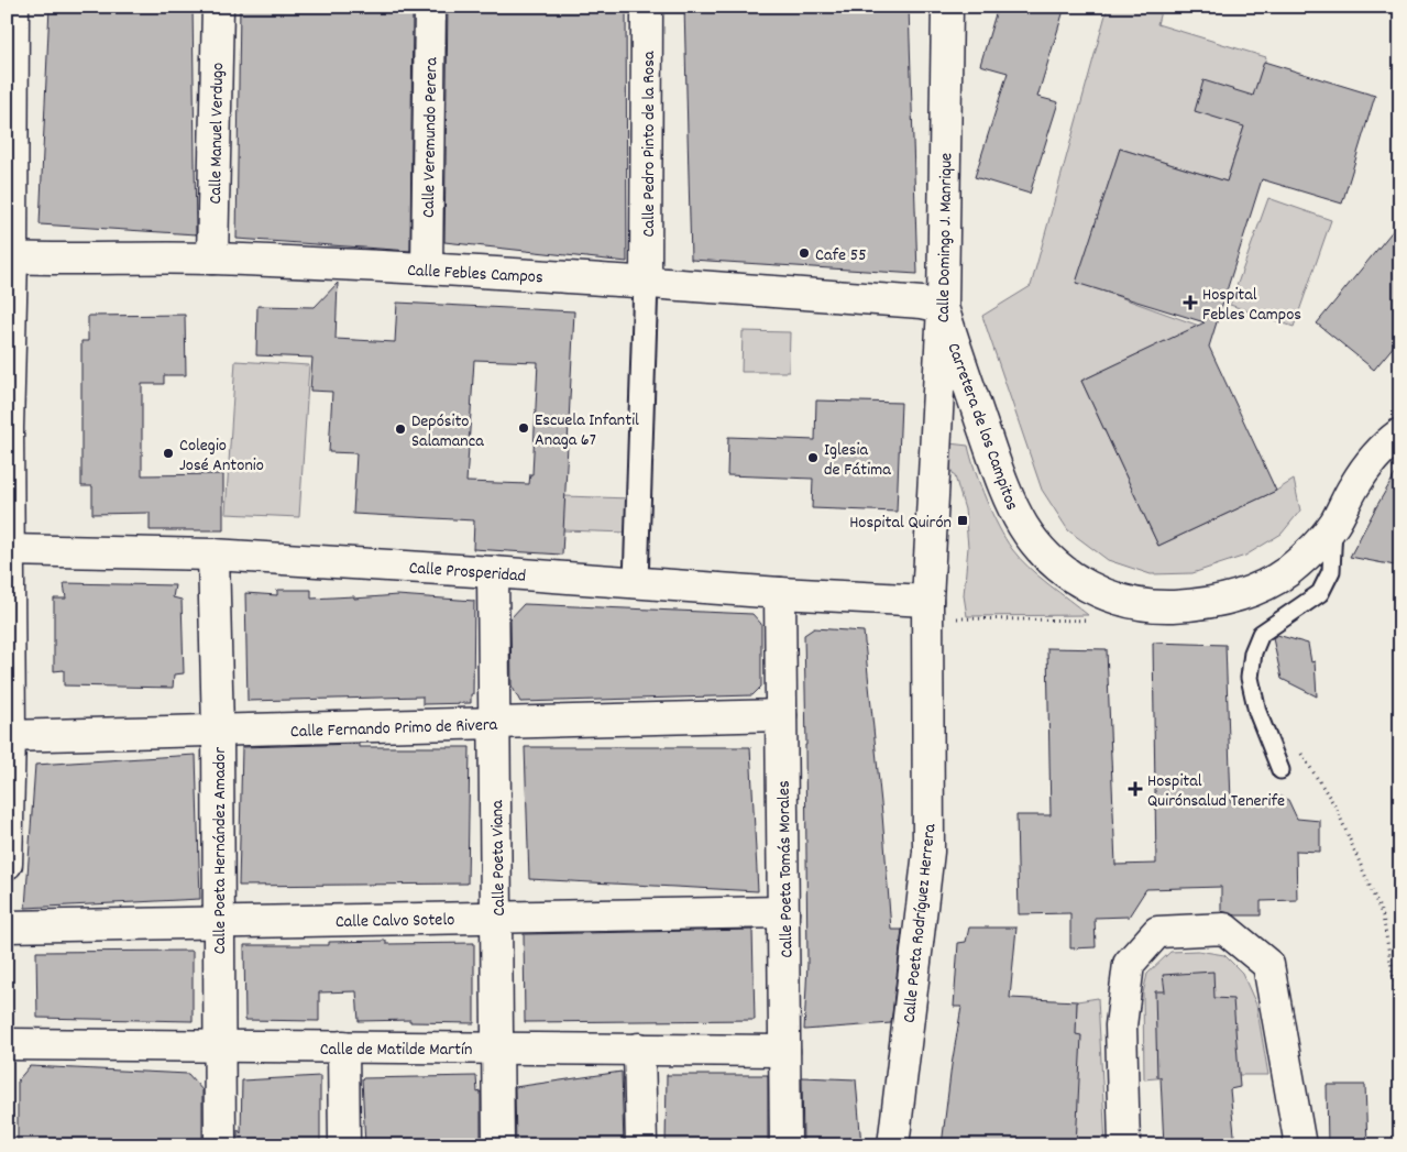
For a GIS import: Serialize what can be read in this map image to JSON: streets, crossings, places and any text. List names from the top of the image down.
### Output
{
  "streets": {
    "street": [
      "Calle Manuel Verdugo",
      "Calle Veremundo Perera",
      "Calle Pedro Pinto de la Rosa",
      "Calle Domingo J. Manrique",
      "Calle Febles Campos",
      "Carretera de los Campitos",
      "Calle Prosperidad",
      "Calle Fernando Primo de Rivera",
      "Calle Poeta Hernández Amador",
      "Calle Poeta Viana",
      "Calle Poeta Tomás Morales",
      "Calle Calvo Sotelo",
      "Calle Poeta Rodríguez Herrera",
      "Calle de Matilde Martín"
    ]
  },
  "crossings": [
    ["Calle Manuel Verdugo", "Calle Febles Campos"],
    ["Calle Veremundo Perera", "Calle Febles Campos"],
    ["Calle Pedro Pinto de la Rosa", "Calle Febles Campos"],
    ["Calle Domingo J. Manrique", "Calle Febles Campos"],
    ["Calle Domingo J. Manrique", "Carretera de los Campitos"],
    ["Calle Domingo J. Manrique", "Calle Prosperidad"],
    ["Calle Domingo J. Manrique", "Calle Poeta Rodríguez Herrera"],
    ["Calle Febles Campos", "Carretera de los Campitos"],
    ["Calle Prosperidad", "Calle Poeta Hernández Amador"],
    ["Calle Prosperidad", "Calle Poeta Viana"],
    ["Calle Prosperidad", "Calle Poeta Tomás Morales"],
    ["Calle Prosperidad", "Calle Poeta Rodríguez Herrera"],
    ["Calle Fernando Primo de Rivera", "Calle Poeta Hernández Amador"],
    ["Calle Fernando Primo de Rivera", "Calle Poeta Viana"],
    ["Calle Fernando Primo de Rivera", "Calle Poeta Tomás Morales"],
    ["Calle Poeta Hernández Amador", "Calle Calvo Sotelo"],
    ["Calle Poeta Hernández Amador", "Calle de Matilde Martín"],
    ["Calle Poeta Viana", "Calle Calvo Sotelo"],
    ["Calle Poeta Viana", "Calle de Matilde Martín"],
    ["Calle Poeta Tomás Morales", "Calle Calvo Sotelo"],
    ["Calle Poeta Tomás Morales", "Calle de Matilde Martín"]
  ],
  "places": {
    "other": [
      "Cafe 55",
      "Escuela Infantil Anaga 67",
      "Depósito Salamanca",
      "Colegio José Antonio",
      "Iglesia de Fátima"
    ],
    "health": ["Hospital Febles Campos", "Hospital Quirónsalud Tenerife"],
    "transit": ["Hospital Quirón"]
  }
}
